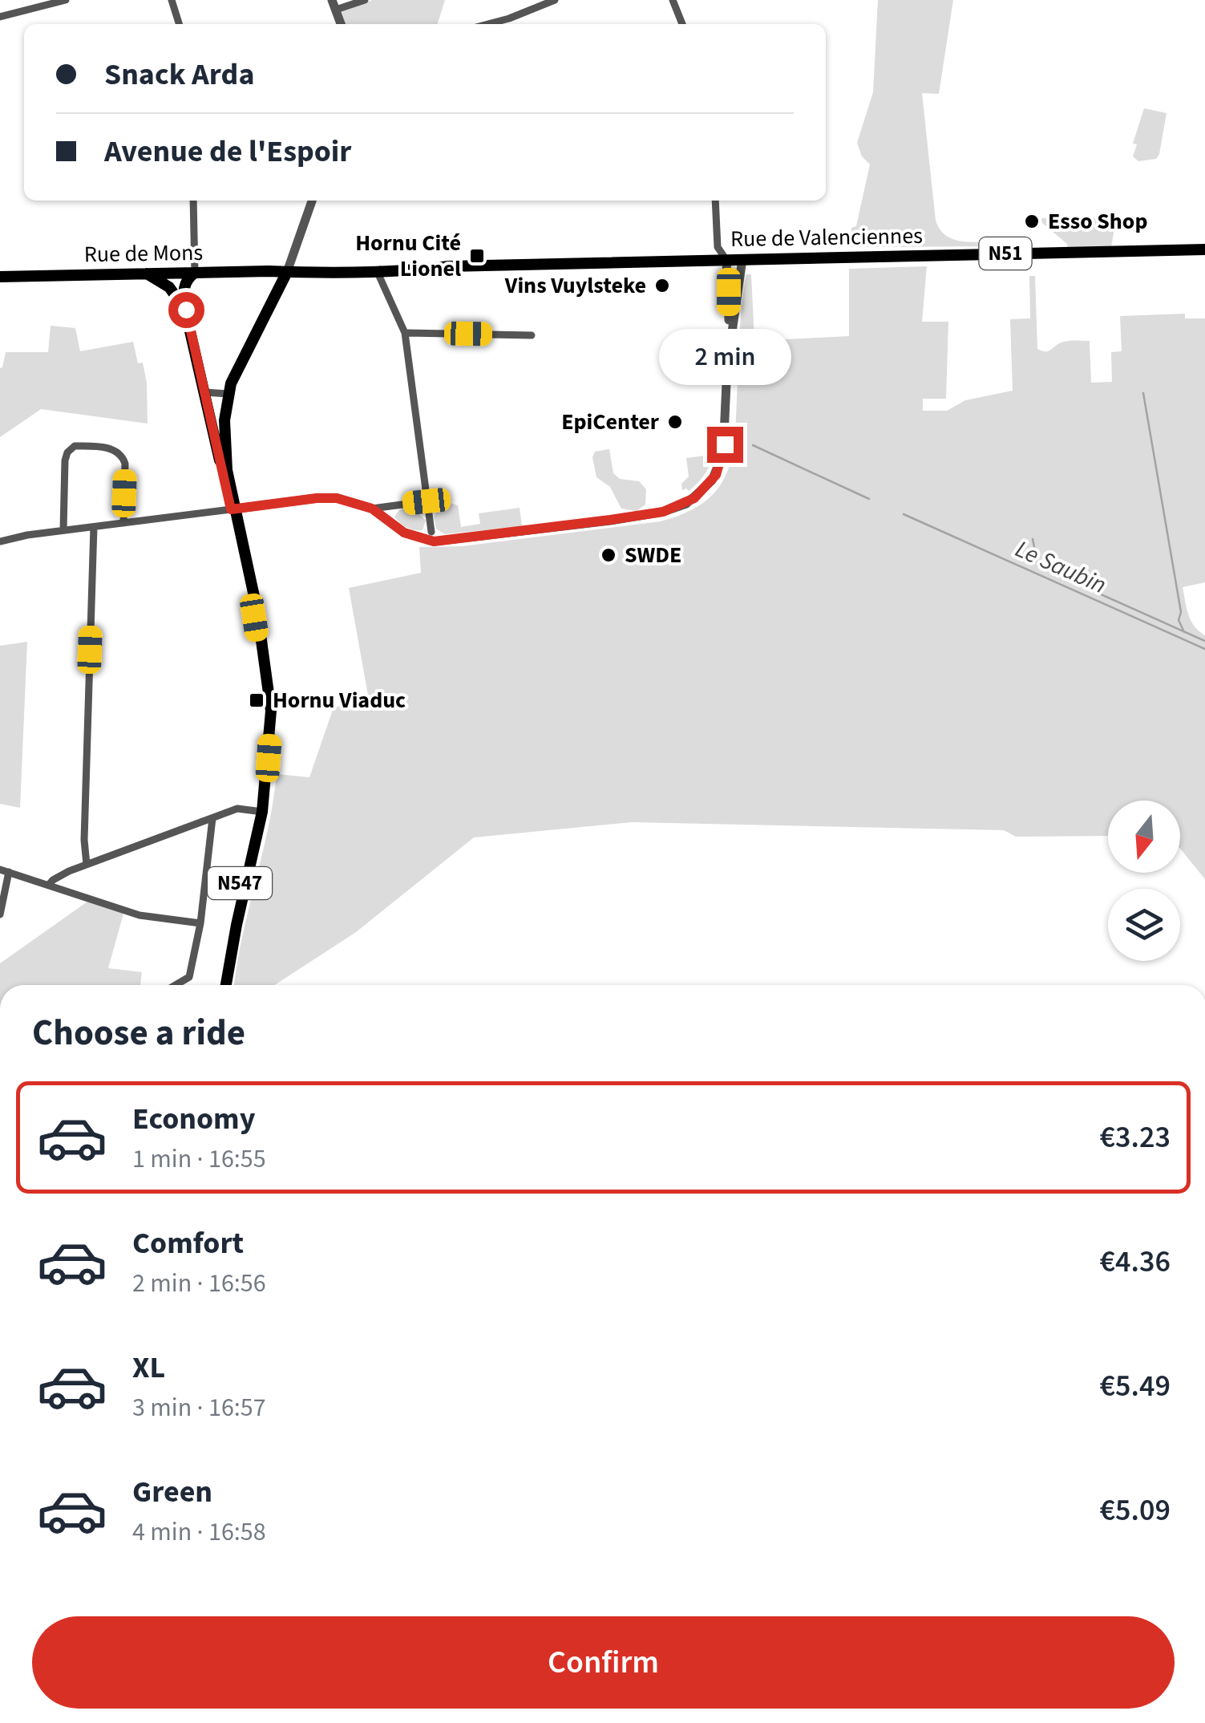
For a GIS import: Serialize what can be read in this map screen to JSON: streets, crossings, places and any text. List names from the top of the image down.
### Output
{
  "streets": {
    "main road": [
      "Rue de Valenciennes",
      "Rue de Mons",
      "N51",
      "N547"
    ]
  },
  "crossings": [
    ["Rue de Valenciennes", "Rue de Mons"],
    ["Rue de Valenciennes", "N547"],
    ["Rue de Mons", "N547"]
  ],
  "water": ["Le Saubin"],
  "places": {
    "other": [
      "Esso Shop",
      "Vins Vuylsteke",
      "EpiCenter",
      "SWDE"
    ],
    "transit": ["Hornu Cité Lionel", "Hornu Viaduc"]
  },
  "north": "bottom",
  "page": {
    "banner": ["Snack Arda", "Avenue de l'Espoir"],
    "bubble": "2 min",
    "heading": "Choose a ride",
    "list": [
      {
        "name": "Economy",
        "note": "1 min · 16:55",
        "value": "€3.23"
      },
      {
        "name": "Comfort",
        "note": "2 min · 16:56",
        "value": "€4.36"
      },
      {
        "name": "XL",
        "note": "3 min · 16:57",
        "value": "€5.49"
      },
      {
        "name": "Green",
        "note": "4 min · 16:58",
        "value": "€5.09"
      }
    ],
    "buttons": "Confirm"
  }
}
